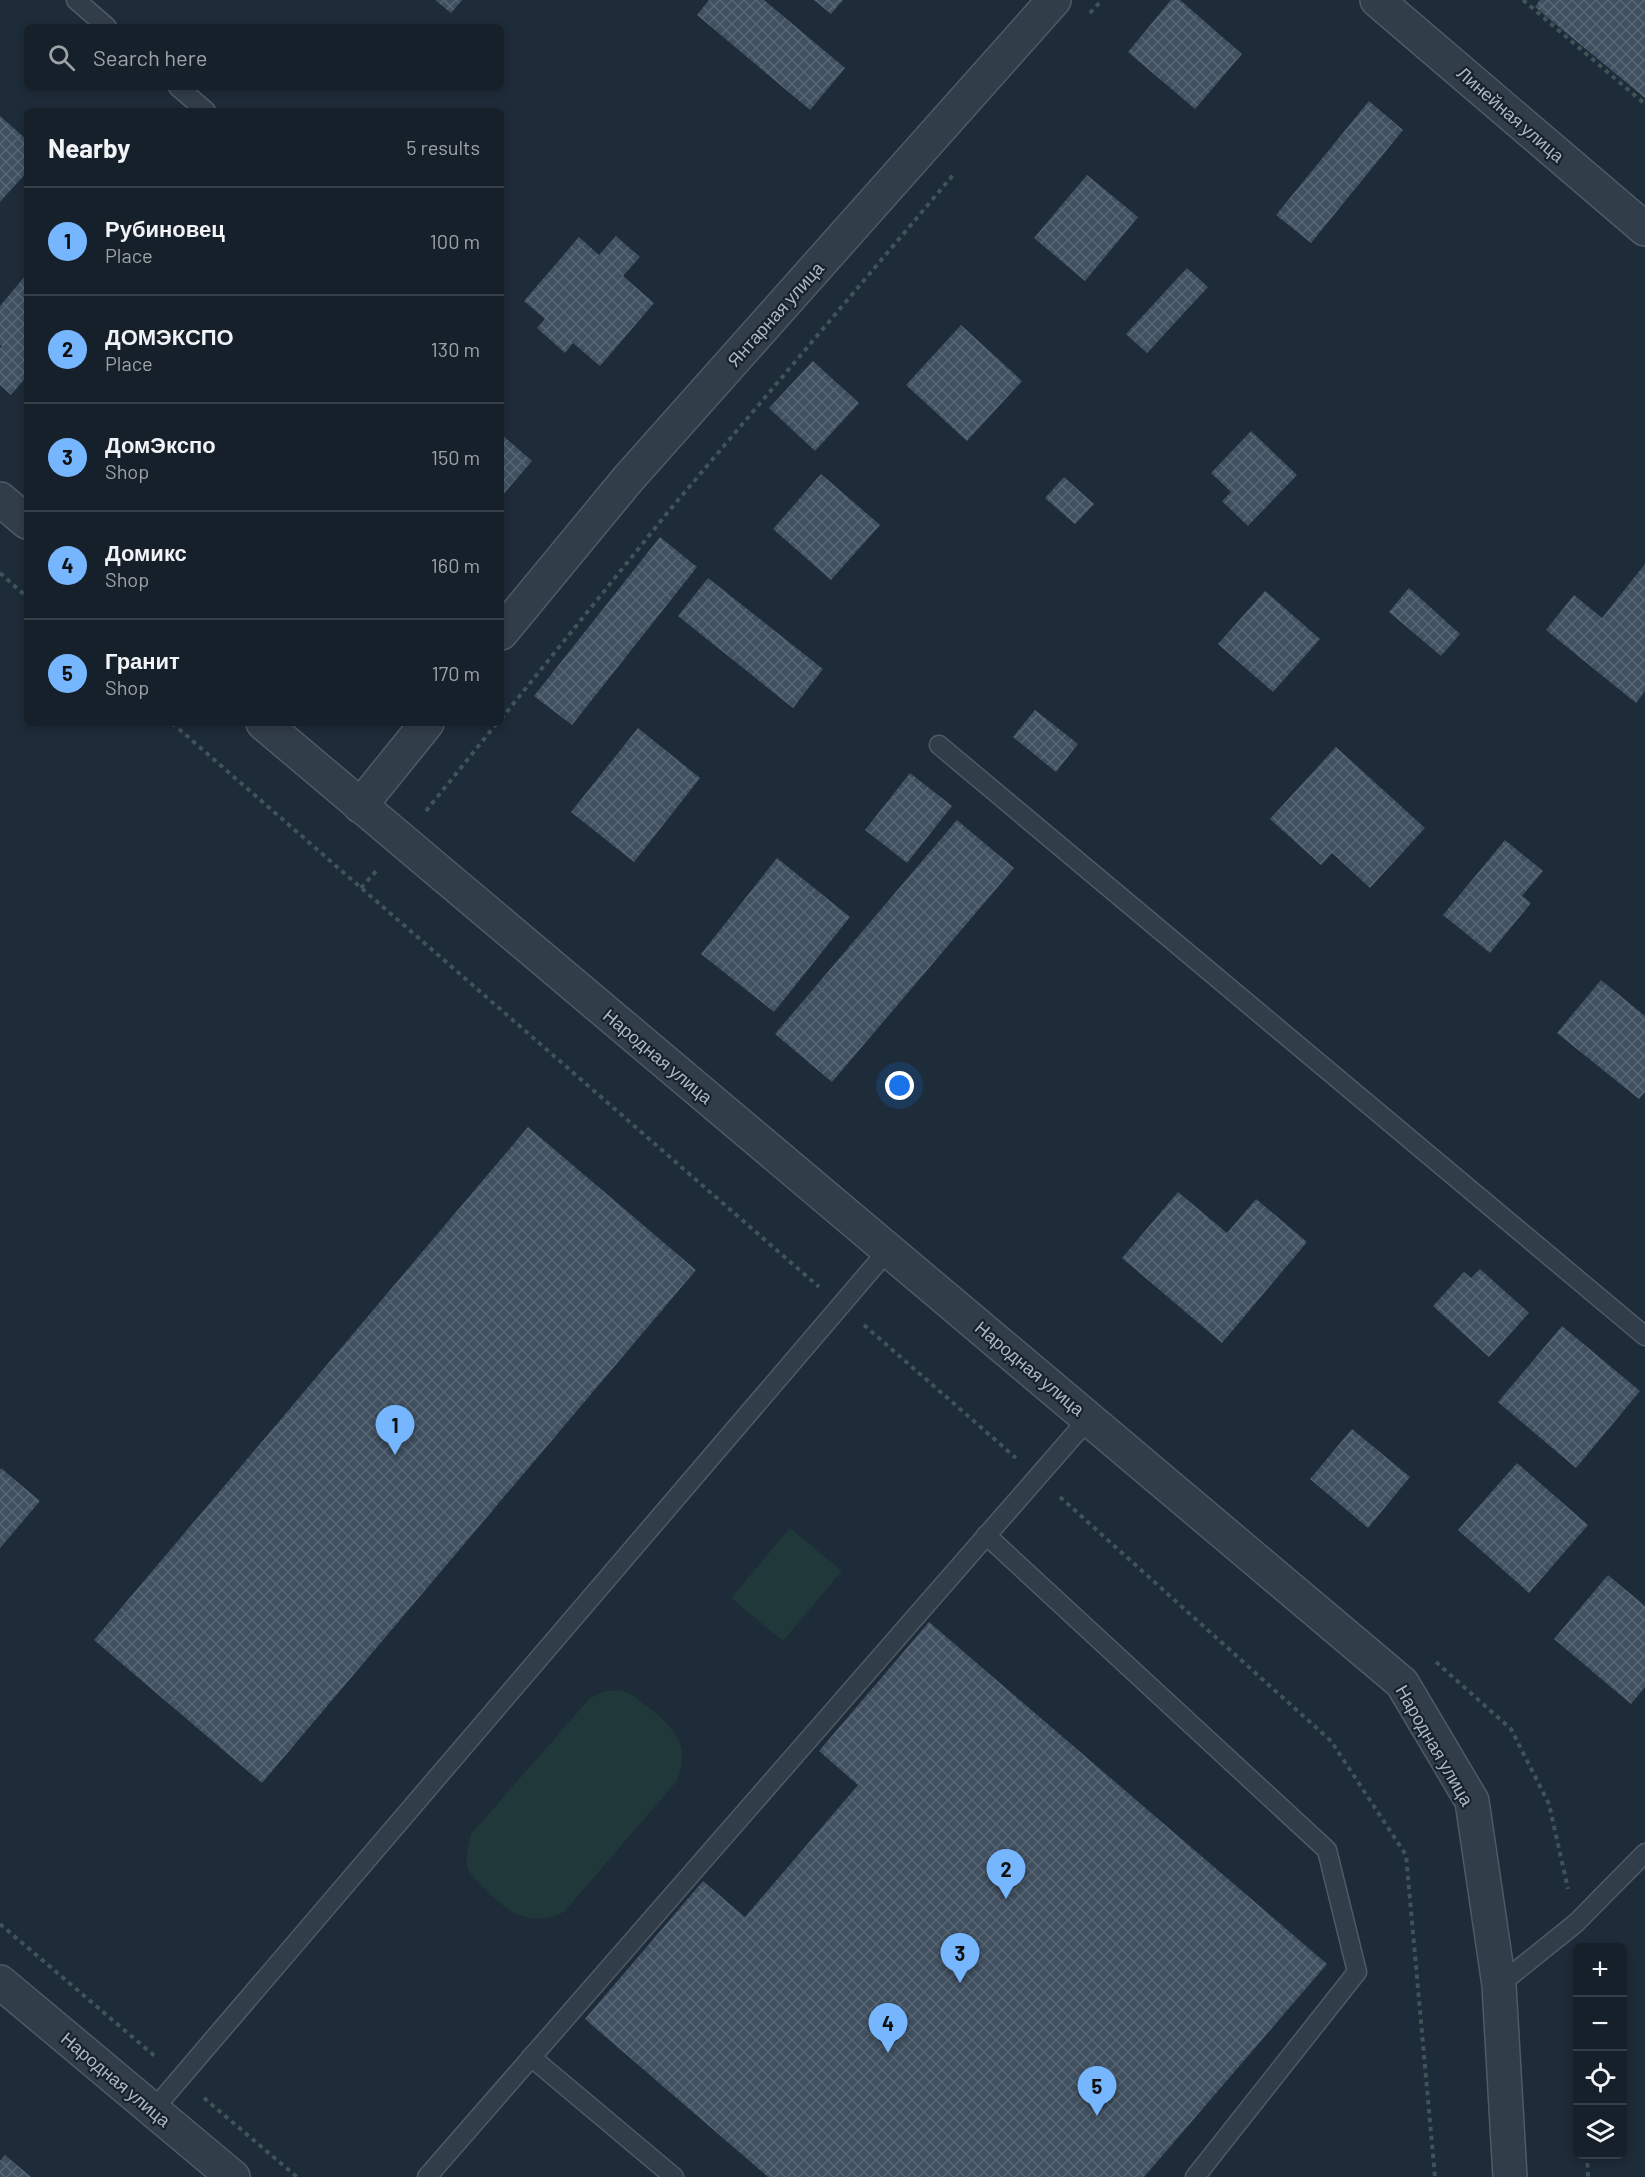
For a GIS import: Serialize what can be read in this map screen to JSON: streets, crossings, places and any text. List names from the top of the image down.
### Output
{
  "streets": {
    "street": ["Линейная улица", "Янтарная улица", "Народная улица"]
  },
  "page": {
    "search": "Search here",
    "heading": ["Nearby", "5 results"],
    "list": [
      {
        "mark": "1",
        "name": "Рубиновец",
        "note": "Place",
        "value": "100 m"
      },
      {
        "mark": "2",
        "name": "ДОМЭКСПО",
        "note": "Place",
        "value": "130 m"
      },
      {
        "mark": "3",
        "name": "ДомЭкспо",
        "note": "Shop",
        "value": "150 m"
      },
      {
        "mark": "4",
        "name": "Домикс",
        "note": "Shop",
        "value": "160 m"
      },
      {
        "mark": "5",
        "name": "Гранит",
        "note": "Shop",
        "value": "170 m"
      }
    ],
    "pins": [
      "1",
      "2",
      "3",
      "4",
      "5"
    ],
    "map_buttons": ["+", "−"]
  }
}
